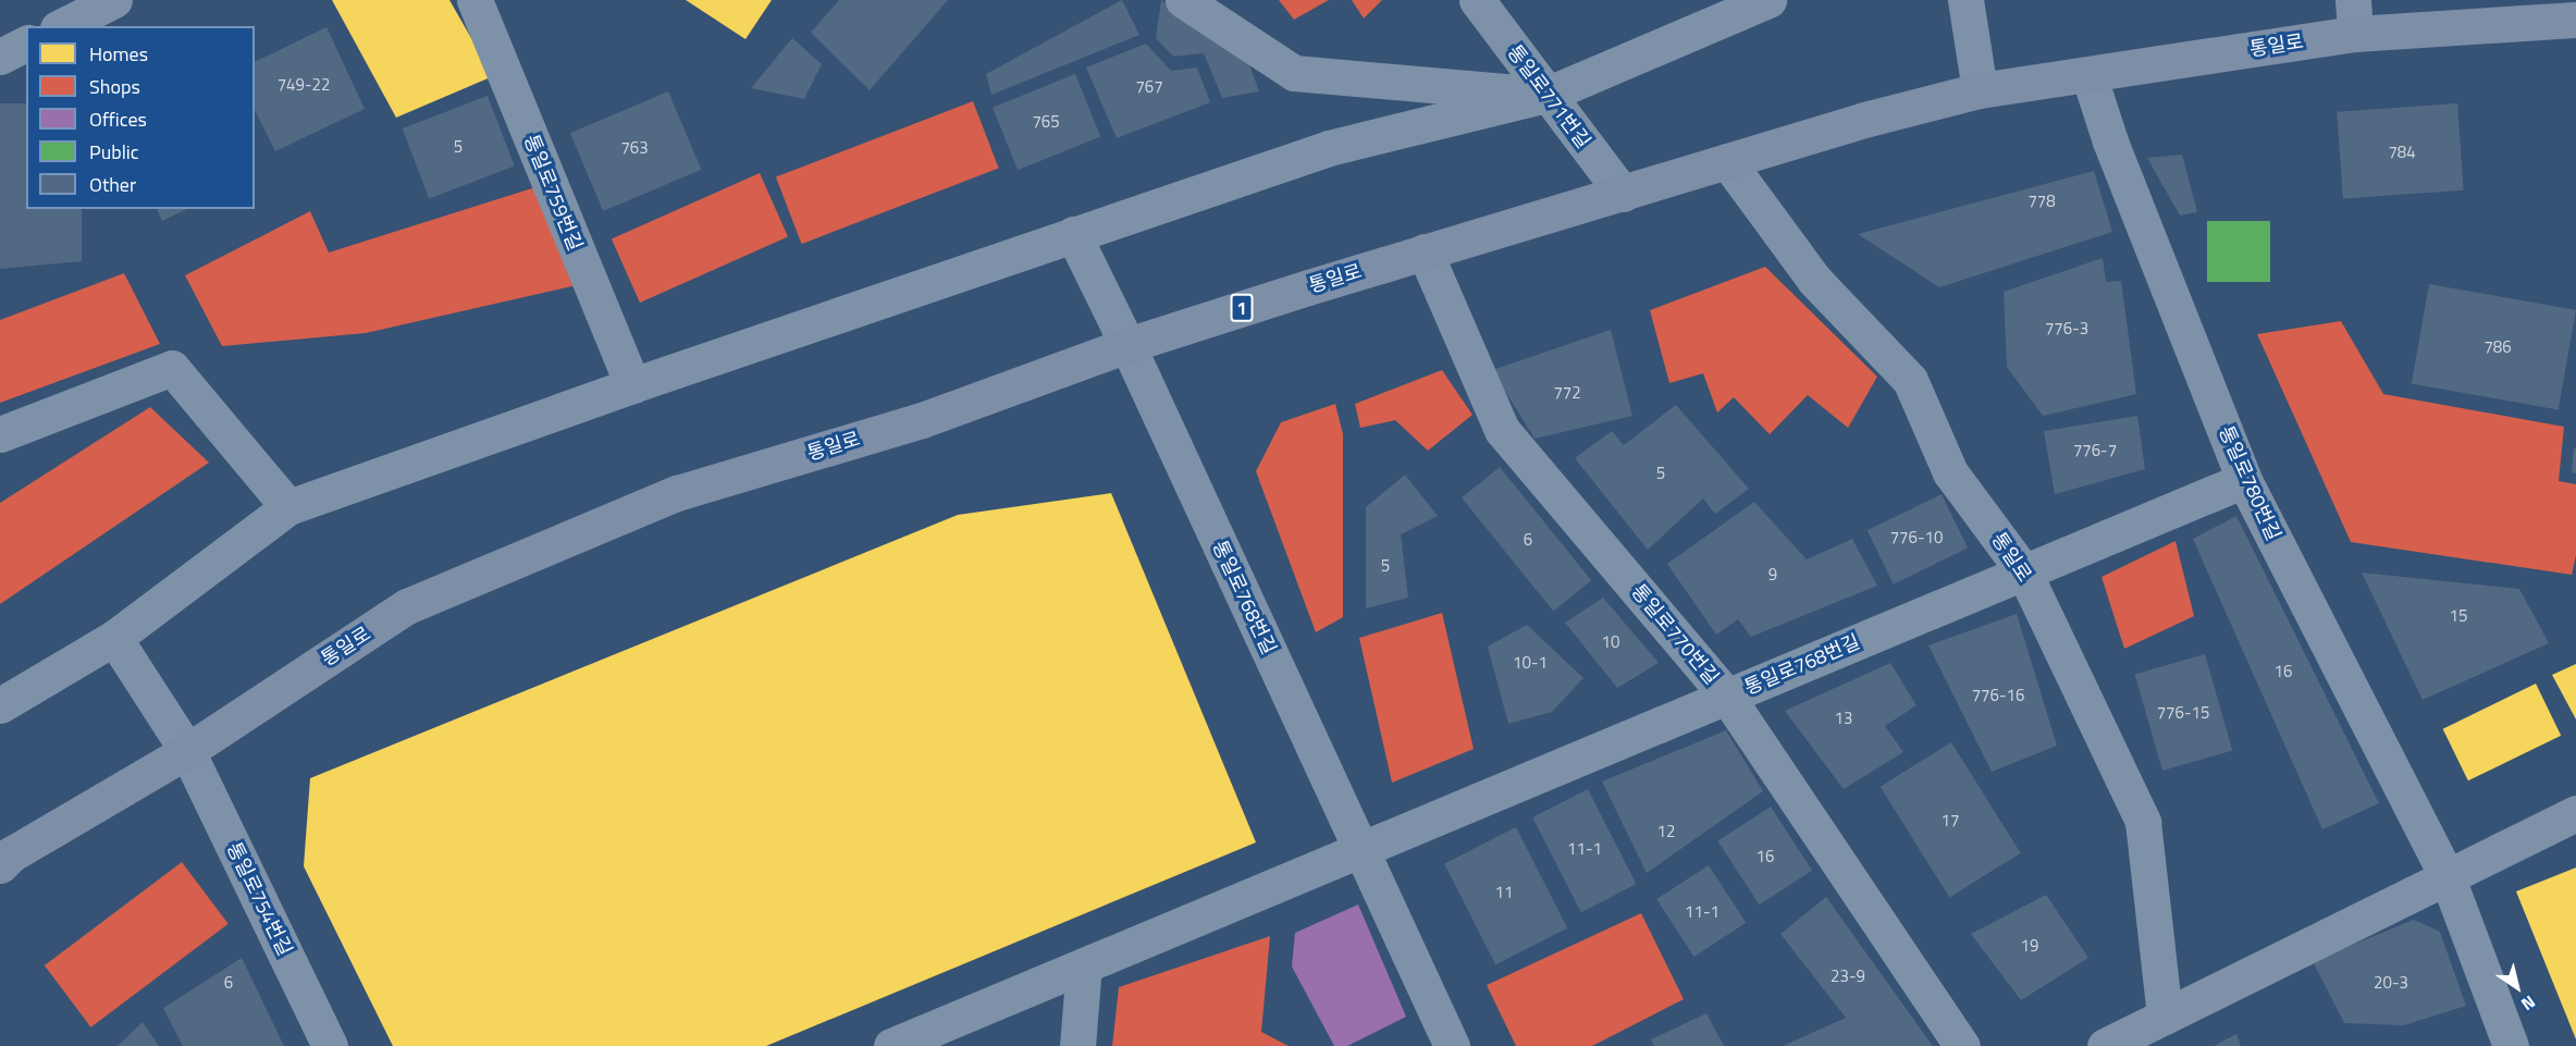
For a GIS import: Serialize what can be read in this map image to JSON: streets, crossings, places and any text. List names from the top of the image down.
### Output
{
  "streets": {
    "main road": ["통일로", "1"],
    "street": [
      "통일로771번길",
      "통일로759번길",
      "통일로780번길",
      "통일로768번길",
      "통일로770번길",
      "통일로754번길"
    ]
  },
  "crossings": [
    ["통일로", "통일로771번길"],
    ["통일로", "통일로780번길"],
    ["통일로", "통일로768번길"],
    ["통일로", "통일로770번길"],
    ["통일로", "통일로754번길"],
    ["통일로780번길", "통일로768번길"],
    ["통일로768번길", "통일로770번길"]
  ],
  "house_numbers": [
    "749-22",
    "767",
    "765",
    "5",
    "763",
    "784",
    "778",
    "776-3",
    "786",
    "772",
    "776-7",
    "5",
    "776-10",
    "6",
    "5",
    "9",
    "15",
    "10",
    "10-1",
    "16",
    "776-16",
    "776-15",
    "13",
    "17",
    "12",
    "11-1",
    "16",
    "11",
    "11-1",
    "19",
    "23-9",
    "6",
    "20-3"
  ],
  "legend": [
    "Homes",
    "Shops",
    "Offices",
    "Public",
    "Other"
  ],
  "north": "bottom right"
}
